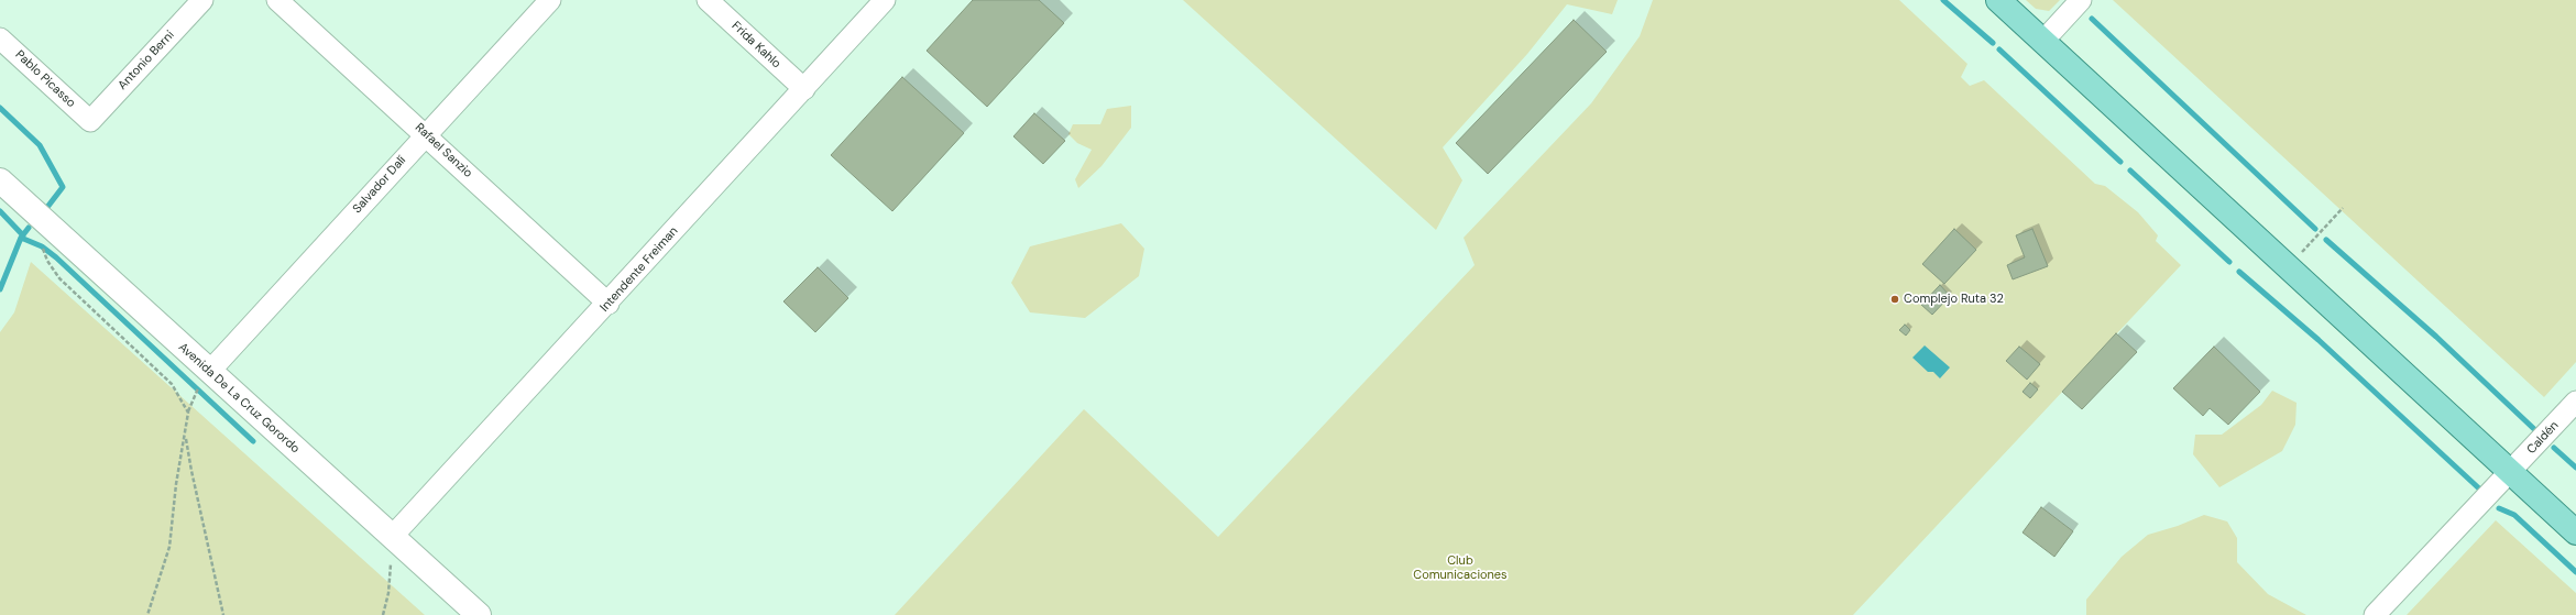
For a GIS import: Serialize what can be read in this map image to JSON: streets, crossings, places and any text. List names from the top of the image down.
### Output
{
  "streets": {
    "main road": ["Avenida De La Cruz Gorordo"],
    "street": [
      "Frida Kahlo",
      "Antonio Berni",
      "Pablo Picasso",
      "Rafael Sanzio",
      "Salvador Dalí",
      "Intendente Freiman",
      "Caldén"
    ]
  },
  "crossings": [
    ["Frida Kahlo", "Intendente Freiman"],
    ["Antonio Berni", "Pablo Picasso"],
    ["Rafael Sanzio", "Salvador Dalí"],
    ["Rafael Sanzio", "Intendente Freiman"],
    ["Salvador Dalí", "Avenida De La Cruz Gorordo"],
    ["Intendente Freiman", "Avenida De La Cruz Gorordo"]
  ],
  "parks": ["Club Comunicaciones"],
  "places": ["Complejo Ruta 32"]
}
